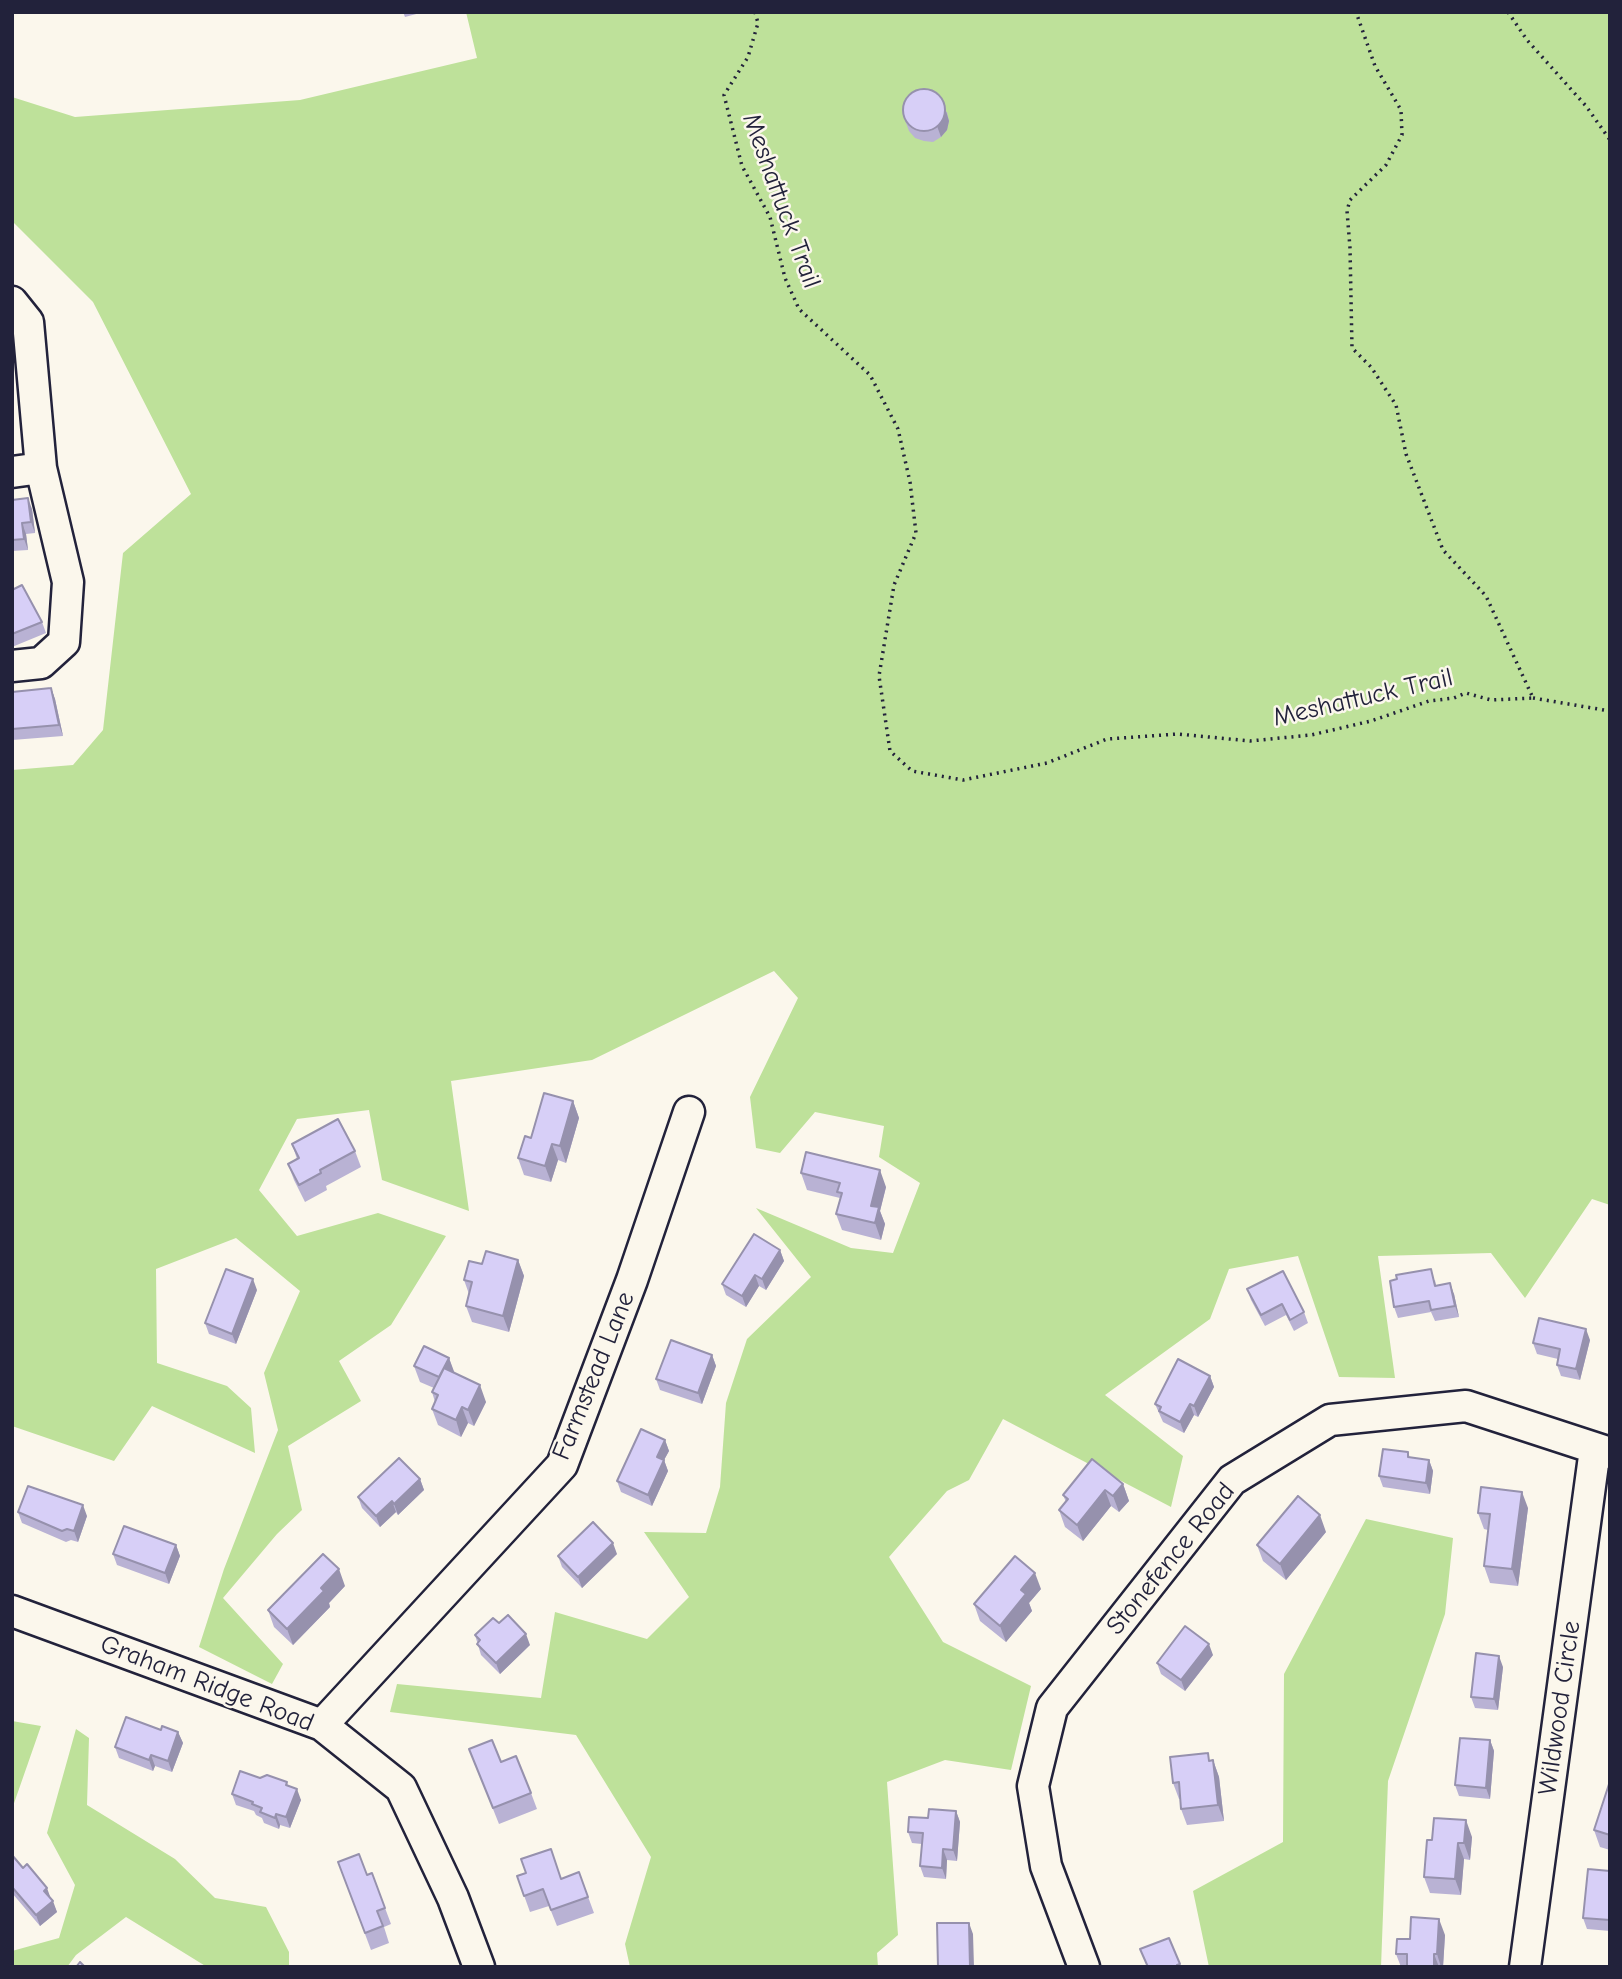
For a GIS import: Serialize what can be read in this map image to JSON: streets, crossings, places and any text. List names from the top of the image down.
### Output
{
  "streets": {
    "street": [
      "Farmstead Lane",
      "Stonefence Road",
      "Graham Ridge Road",
      "Wildwood Circle"
    ],
    "path": ["Meshattuck Trail"]
  },
  "crossings": [
    ["Farmstead Lane", "Graham Ridge Road"],
    ["Stonefence Road", "Wildwood Circle"]
  ]
}
